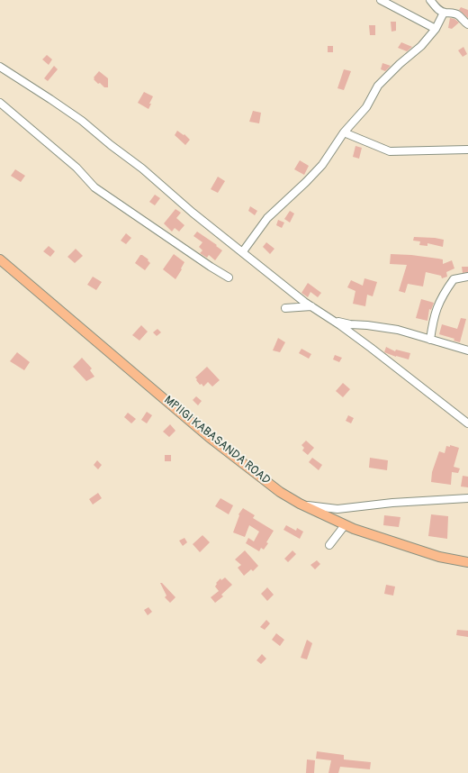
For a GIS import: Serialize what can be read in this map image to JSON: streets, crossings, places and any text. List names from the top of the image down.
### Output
{
  "streets": {
    "main road": ["MPIIGI KABASANDA ROAD"]
  }
}
